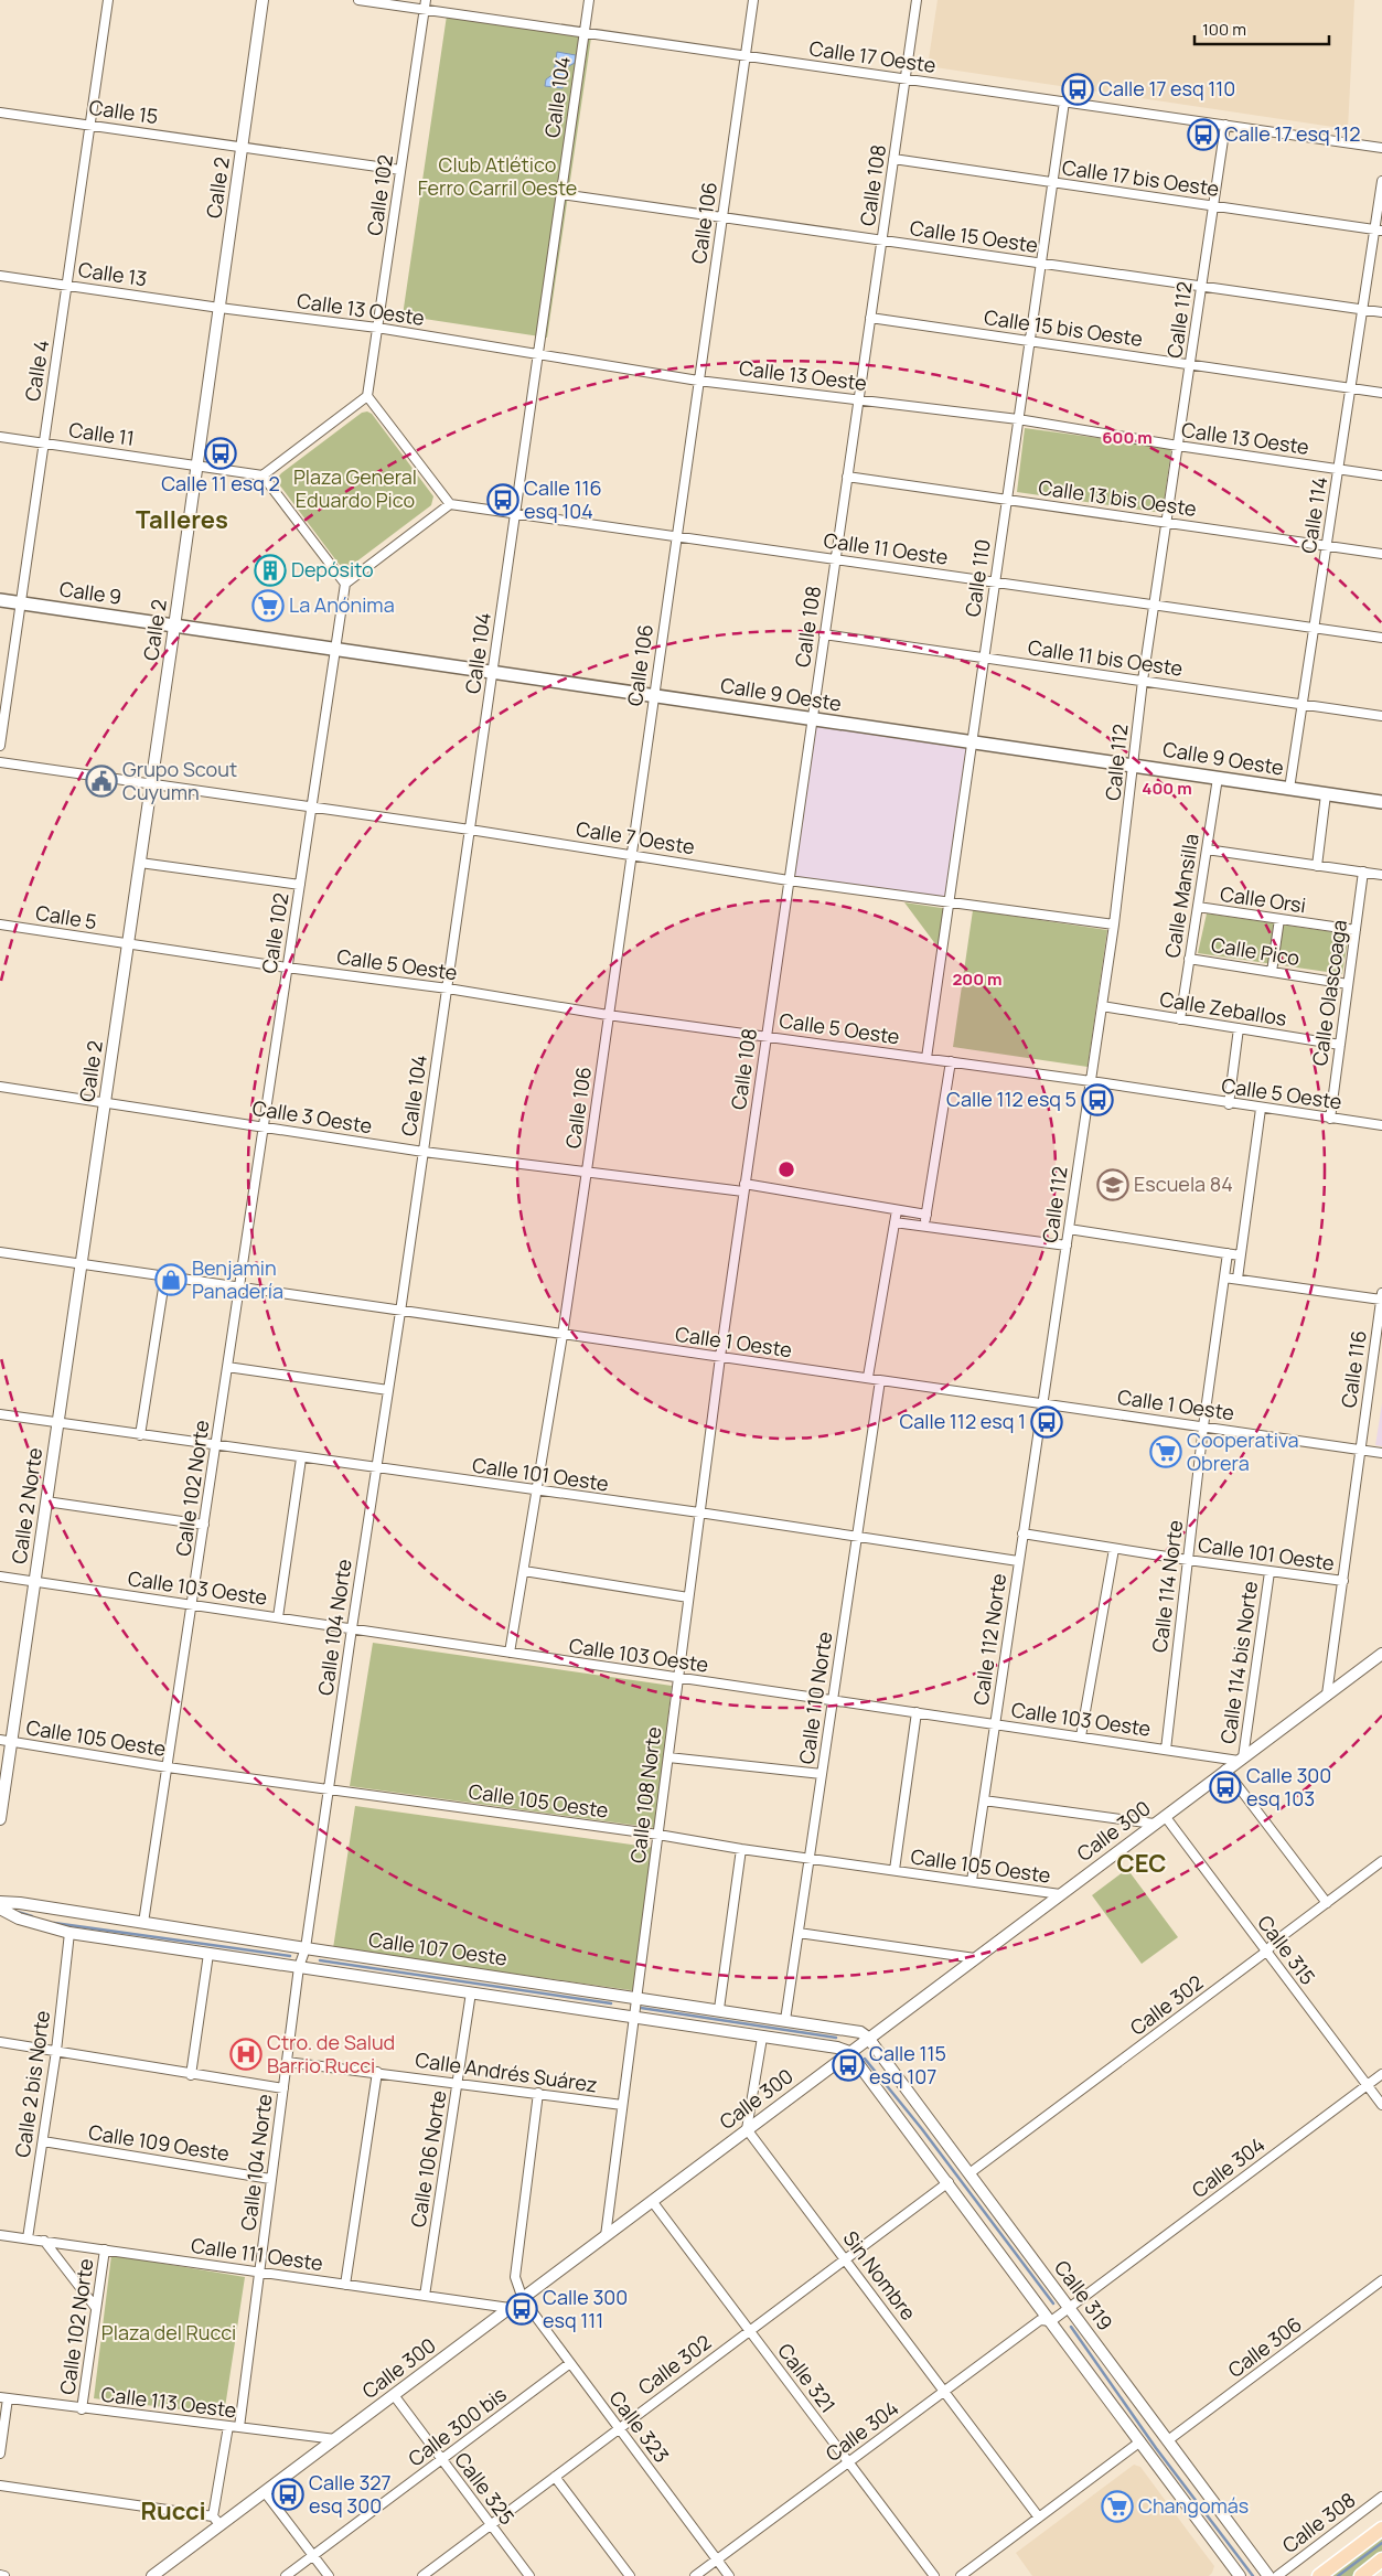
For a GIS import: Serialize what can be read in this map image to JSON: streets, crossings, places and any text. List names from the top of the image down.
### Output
{
  "streets": {
    "main road": ["Calle 9", "Calle 9 Oeste"],
    "street": [
      "Calle 17 Oeste",
      "Calle 104",
      "Calle 15",
      "Calle 17 bis Oeste",
      "Calle 108",
      "Calle 2",
      "Calle 102",
      "Calle 106",
      "Calle 15 Oeste",
      "Calle 13",
      "Calle 13 Oeste",
      "Calle 112",
      "Calle 15 bis Oeste",
      "Calle 4",
      "Calle 11",
      "Calle 13 bis Oeste",
      "Calle 114",
      "Calle 11 Oeste",
      "Calle 110",
      "Calle 11 bis Oeste",
      "Calle 7 Oeste",
      "Calle Mansilla",
      "Calle Orsi",
      "Calle 5",
      "Calle Pico",
      "Calle 5 Oeste",
      "Calle Olascoaga",
      "Calle Zeballos",
      "Calle 3 Oeste",
      "Calle 1 Oeste",
      "Calle 116",
      "Calle 101 Oeste",
      "Calle 102 Norte",
      "Calle 2 Norte",
      "Calle 114 Norte",
      "Calle 103 Oeste",
      "Calle 104 Norte",
      "Calle 112 Norte",
      "Calle 114 bis Norte",
      "Calle 110 Norte",
      "Calle 105 Oeste",
      "Calle 108 Norte",
      "Calle 300",
      "Calle 107 Oeste",
      "Calle 315",
      "Calle 302",
      "Calle Andrés Suárez",
      "Calle 2 bis Norte",
      "Calle 109 Oeste",
      "Calle 106 Norte",
      "Calle 304",
      "Calle 111 Oeste",
      "Sin Nombre",
      "Calle 319",
      "Calle 306",
      "Calle 321",
      "Calle 113 Oeste",
      "Calle 300 bis",
      "Calle 323",
      "Calle 325",
      "Calle 308"
    ]
  },
  "crossings": [
    ["Calle 17 Oeste", "Calle 104"],
    ["Calle 17 Oeste", "Calle 108"],
    ["Calle 17 Oeste", "Calle 102"],
    ["Calle 17 Oeste", "Calle 106"],
    ["Calle 17 Oeste", "Calle 112"],
    ["Calle 17 Oeste", "Calle 110"],
    ["Calle 104", "Calle 15 Oeste"],
    ["Calle 104", "Calle 13 Oeste"],
    ["Calle 104", "Calle 11 Oeste"],
    ["Calle 104", "Calle 9 Oeste"],
    ["Calle 104", "Calle 7 Oeste"],
    ["Calle 104", "Calle 5 Oeste"],
    ["Calle 104", "Calle 3 Oeste"],
    ["Calle 104", "Calle 1 Oeste"],
    ["Calle 104", "Calle 104 Norte"],
    ["Calle 15", "Calle 2"],
    ["Calle 15", "Calle 4"],
    ["Calle 17 bis Oeste", "Calle 108"],
    ["Calle 17 bis Oeste", "Calle 112"],
    ["Calle 17 bis Oeste", "Calle 114"],
    ["Calle 17 bis Oeste", "Calle 110"],
    ["Calle 108", "Calle 15 Oeste"],
    ["Calle 108", "Calle 13 Oeste"],
    ["Calle 108", "Calle 15 bis Oeste"],
    ["Calle 108", "Calle 13 bis Oeste"],
    ["Calle 108", "Calle 11 Oeste"],
    ["Calle 108", "Calle 11 bis Oeste"],
    ["Calle 108", "Calle 9 Oeste"],
    ["Calle 108", "Calle 7 Oeste"],
    ["Calle 108", "Calle 5 Oeste"],
    ["Calle 108", "Calle 3 Oeste"],
    ["Calle 108", "Calle 1 Oeste"],
    ["Calle 108", "Calle 108 Norte"],
    ["Calle 2", "Calle 13"],
    ["Calle 2", "Calle 13 Oeste"],
    ["Calle 2", "Calle 11"],
    ["Calle 2", "Calle 9"],
    ["Calle 2", "Calle 9 Oeste"],
    ["Calle 2", "Calle 7 Oeste"],
    ["Calle 2", "Calle 5"],
    ["Calle 2", "Calle 5 Oeste"],
    ["Calle 2", "Calle 3 Oeste"],
    ["Calle 2", "Calle 1 Oeste"],
    ["Calle 2", "Calle 2 Norte"],
    ["Calle 102", "Calle 13 Oeste"],
    ["Calle 102", "Calle 9 Oeste"],
    ["Calle 102", "Calle 7 Oeste"],
    ["Calle 102", "Calle 5 Oeste"],
    ["Calle 102", "Calle 3 Oeste"],
    ["Calle 102", "Calle 1 Oeste"],
    ["Calle 102", "Calle 102 Norte"],
    ["Calle 106", "Calle 15 Oeste"],
    ["Calle 106", "Calle 13 Oeste"],
    ["Calle 106", "Calle 11 Oeste"],
    ["Calle 106", "Calle 9 Oeste"],
    ["Calle 106", "Calle 7 Oeste"],
    ["Calle 106", "Calle 5 Oeste"],
    ["Calle 106", "Calle 3 Oeste"],
    ["Calle 106", "Calle 1 Oeste"],
    ["Calle 15 Oeste", "Calle 112"],
    ["Calle 15 Oeste", "Calle 114"],
    ["Calle 15 Oeste", "Calle 110"],
    ["Calle 13", "Calle 13 Oeste"],
    ["Calle 13", "Calle 4"],
    ["Calle 13 Oeste", "Calle 112"],
    ["Calle 13 Oeste", "Calle 114"],
    ["Calle 13 Oeste", "Calle 110"],
    ["Calle 112", "Calle 15 bis Oeste"],
    ["Calle 112", "Calle 13 bis Oeste"],
    ["Calle 112", "Calle 11 Oeste"],
    ["Calle 112", "Calle 11 bis Oeste"],
    ["Calle 112", "Calle 9 Oeste"],
    ["Calle 112", "Calle 7 Oeste"],
    ["Calle 112", "Calle 5 Oeste"],
    ["Calle 112", "Calle Zeballos"],
    ["Calle 112", "Calle 1 Oeste"],
    ["Calle 112", "Calle 112 Norte"],
    ["Calle 15 bis Oeste", "Calle 114"],
    ["Calle 15 bis Oeste", "Calle 110"],
    ["Calle 4", "Calle 11"],
    ["Calle 4", "Calle 9"],
    ["Calle 13 bis Oeste", "Calle 114"],
    ["Calle 13 bis Oeste", "Calle 110"],
    ["Calle 114", "Calle 11 Oeste"],
    ["Calle 114", "Calle 11 bis Oeste"],
    ["Calle 114", "Calle 9 Oeste"],
    ["Calle 11 Oeste", "Calle 110"],
    ["Calle 110", "Calle 11 bis Oeste"],
    ["Calle 110", "Calle 9 Oeste"],
    ["Calle 110", "Calle 7 Oeste"],
    ["Calle 110", "Calle 5 Oeste"],
    ["Calle 9", "Calle 9 Oeste"],
    ["Calle 9 Oeste", "Calle Mansilla"],
    ["Calle Mansilla", "Calle Orsi"],
    ["Calle Mansilla", "Calle Pico"],
    ["Calle Mansilla", "Calle Zeballos"],
    ["Calle Orsi", "Calle Olascoaga"],
    ["Calle 5", "Calle 5 Oeste"],
    ["Calle Pico", "Calle Olascoaga"],
    ["Calle 5 Oeste", "Calle Olascoaga"],
    ["Calle Olascoaga", "Calle Zeballos"],
    ["Calle 1 Oeste", "Calle 116"],
    ["Calle 1 Oeste", "Calle 102 Norte"],
    ["Calle 1 Oeste", "Calle 2 Norte"],
    ["Calle 1 Oeste", "Calle 114 Norte"],
    ["Calle 1 Oeste", "Calle 104 Norte"],
    ["Calle 1 Oeste", "Calle 112 Norte"],
    ["Calle 1 Oeste", "Calle 110 Norte"],
    ["Calle 1 Oeste", "Calle 108 Norte"],
    ["Calle 116", "Calle 101 Oeste"],
    ["Calle 116", "Calle 300"],
    ["Calle 101 Oeste", "Calle 102 Norte"],
    ["Calle 101 Oeste", "Calle 2 Norte"],
    ["Calle 101 Oeste", "Calle 114 Norte"],
    ["Calle 101 Oeste", "Calle 104 Norte"],
    ["Calle 101 Oeste", "Calle 112 Norte"],
    ["Calle 101 Oeste", "Calle 114 bis Norte"],
    ["Calle 101 Oeste", "Calle 110 Norte"],
    ["Calle 101 Oeste", "Calle 108 Norte"],
    ["Calle 102 Norte", "Calle 103 Oeste"],
    ["Calle 102 Norte", "Calle 105 Oeste"],
    ["Calle 102 Norte", "Calle 107 Oeste"],
    ["Calle 102 Norte", "Calle 111 Oeste"],
    ["Calle 102 Norte", "Calle 113 Oeste"],
    ["Calle 2 Norte", "Calle 103 Oeste"],
    ["Calle 2 Norte", "Calle 105 Oeste"],
    ["Calle 114 Norte", "Calle 103 Oeste"],
    ["Calle 103 Oeste", "Calle 104 Norte"],
    ["Calle 103 Oeste", "Calle 112 Norte"],
    ["Calle 103 Oeste", "Calle 114 bis Norte"],
    ["Calle 103 Oeste", "Calle 110 Norte"],
    ["Calle 103 Oeste", "Calle 108 Norte"],
    ["Calle 103 Oeste", "Calle 300"],
    ["Calle 104 Norte", "Calle 105 Oeste"],
    ["Calle 104 Norte", "Calle 107 Oeste"],
    ["Calle 104 Norte", "Calle Andrés Suárez"],
    ["Calle 104 Norte", "Calle 109 Oeste"],
    ["Calle 104 Norte", "Calle 111 Oeste"],
    ["Calle 104 Norte", "Calle 113 Oeste"],
    ["Calle 112 Norte", "Calle 105 Oeste"],
    ["Calle 114 bis Norte", "Calle 300"],
    ["Calle 110 Norte", "Calle 105 Oeste"],
    ["Calle 110 Norte", "Calle 107 Oeste"],
    ["Calle 105 Oeste", "Calle 108 Norte"],
    ["Calle 105 Oeste", "Calle 300"],
    ["Calle 108 Norte", "Calle 300"],
    ["Calle 108 Norte", "Calle 107 Oeste"],
    ["Calle 108 Norte", "Calle Andrés Suárez"],
    ["Calle 300", "Calle 107 Oeste"],
    ["Calle 300", "Calle 315"],
    ["Calle 300", "Calle 111 Oeste"],
    ["Calle 300", "Sin Nombre"],
    ["Calle 300", "Calle 319"],
    ["Calle 300", "Calle 321"],
    ["Calle 300", "Calle 113 Oeste"],
    ["Calle 300", "Calle 323"],
    ["Calle 300", "Calle 325"],
    ["Calle 107 Oeste", "Calle 2 bis Norte"],
    ["Calle 107 Oeste", "Calle 106 Norte"],
    ["Calle 107 Oeste", "Calle 319"],
    ["Calle 315", "Calle 302"],
    ["Calle 315", "Calle 304"],
    ["Calle 302", "Sin Nombre"],
    ["Calle 302", "Calle 319"],
    ["Calle 302", "Calle 321"],
    ["Calle 302", "Calle 323"],
    ["Calle 302", "Calle 325"],
    ["Calle Andrés Suárez", "Calle 106 Norte"],
    ["Calle 2 bis Norte", "Calle 109 Oeste"],
    ["Calle 2 bis Norte", "Calle 111 Oeste"],
    ["Calle 106 Norte", "Calle 111 Oeste"],
    ["Calle 304", "Sin Nombre"],
    ["Calle 304", "Calle 319"],
    ["Calle 304", "Calle 321"],
    ["Calle 304", "Calle 323"],
    ["Calle 319", "Calle 306"],
    ["Calle 300 bis", "Calle 323"],
    ["Calle 300 bis", "Calle 325"]
  ],
  "districts": ["Talleres", "CEC", "Rucci"],
  "parks": ["Club Atlético Ferro Carril Oeste", "Plaza General Eduardo Pico", "Plaza del Rucci"],
  "places": {
    "bus stop": [
      "Calle 17 esq 110",
      "Calle 17 esq 112",
      "Calle 11 esq 2",
      "Calle 116 esq 104",
      "Calle 112 esq 5",
      "Calle 112 esq 1",
      "Calle 300 esq 103",
      "Calle 115 esq 107",
      "Calle 300 esq 111",
      "Calle 327 esq 300"
    ],
    "building": ["Depósito"],
    "supermarket": ["La Anónima", "Cooperativa Obrera", "Changomás"],
    "public building": ["Grupo Scout Cuyumn"],
    "school or university": ["Escuela 84"],
    "shop": ["Benjamin Panadería"],
    "hospital": ["Ctro. de Salud Barrio Rucci"]
  },
  "scale_bar": "100 m",
  "rings": ["600 m", "400 m", "200 m"]
}
